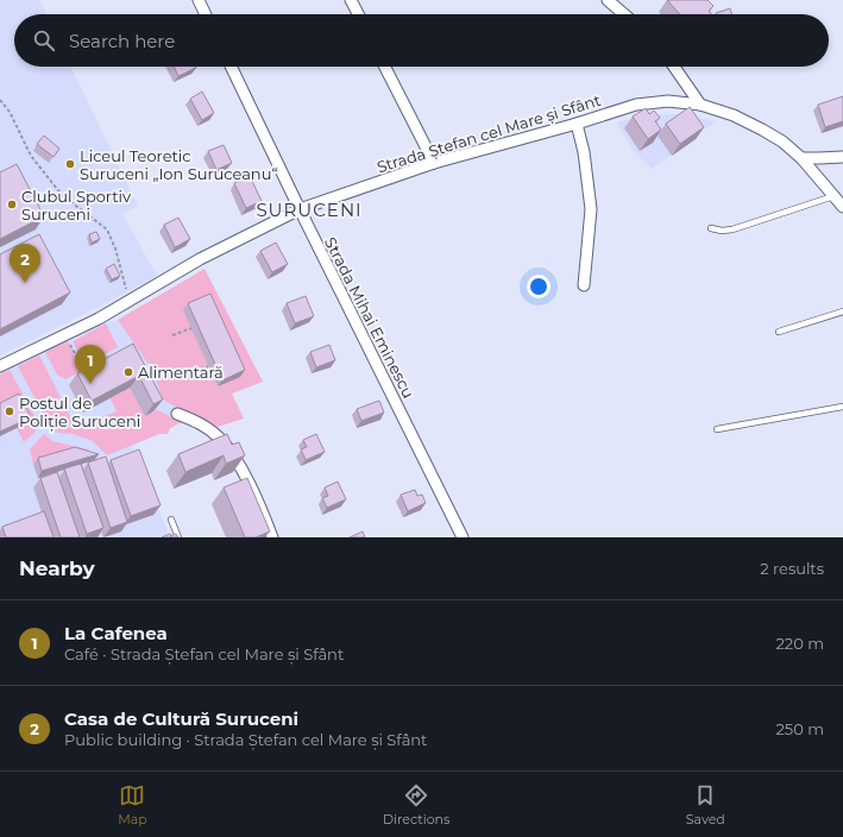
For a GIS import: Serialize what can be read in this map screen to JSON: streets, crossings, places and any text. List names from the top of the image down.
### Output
{
  "streets": {
    "street": ["Strada Ștefan cel Mare și Sfânt", "Strada Mihai Eminescu"]
  },
  "crossings": [
    ["Strada Ștefan cel Mare și Sfânt", "Strada Mihai Eminescu"]
  ],
  "districts": ["SURUCENI"],
  "places": [
    "Liceul Teoretic Suruceni „Ion Suruceanu“",
    "Clubul Sportiv Suruceni",
    "Alimentară",
    "Postul de Poliție Suruceni"
  ],
  "page": {
    "search": "Search here",
    "pins": ["2", "1"],
    "heading": ["Nearby", "2 results"],
    "list": [
      {
        "mark": "1",
        "name": "La Cafenea",
        "note": "Café · Strada Ștefan cel Mare și Sfânt",
        "value": "220 m"
      },
      {
        "mark": "2",
        "name": "Casa de Cultură Suruceni",
        "note": "Public building · Strada Ștefan cel Mare și Sfânt",
        "value": "250 m"
      }
    ],
    "nav": ["Map", "Directions", "Saved"]
  }
}
